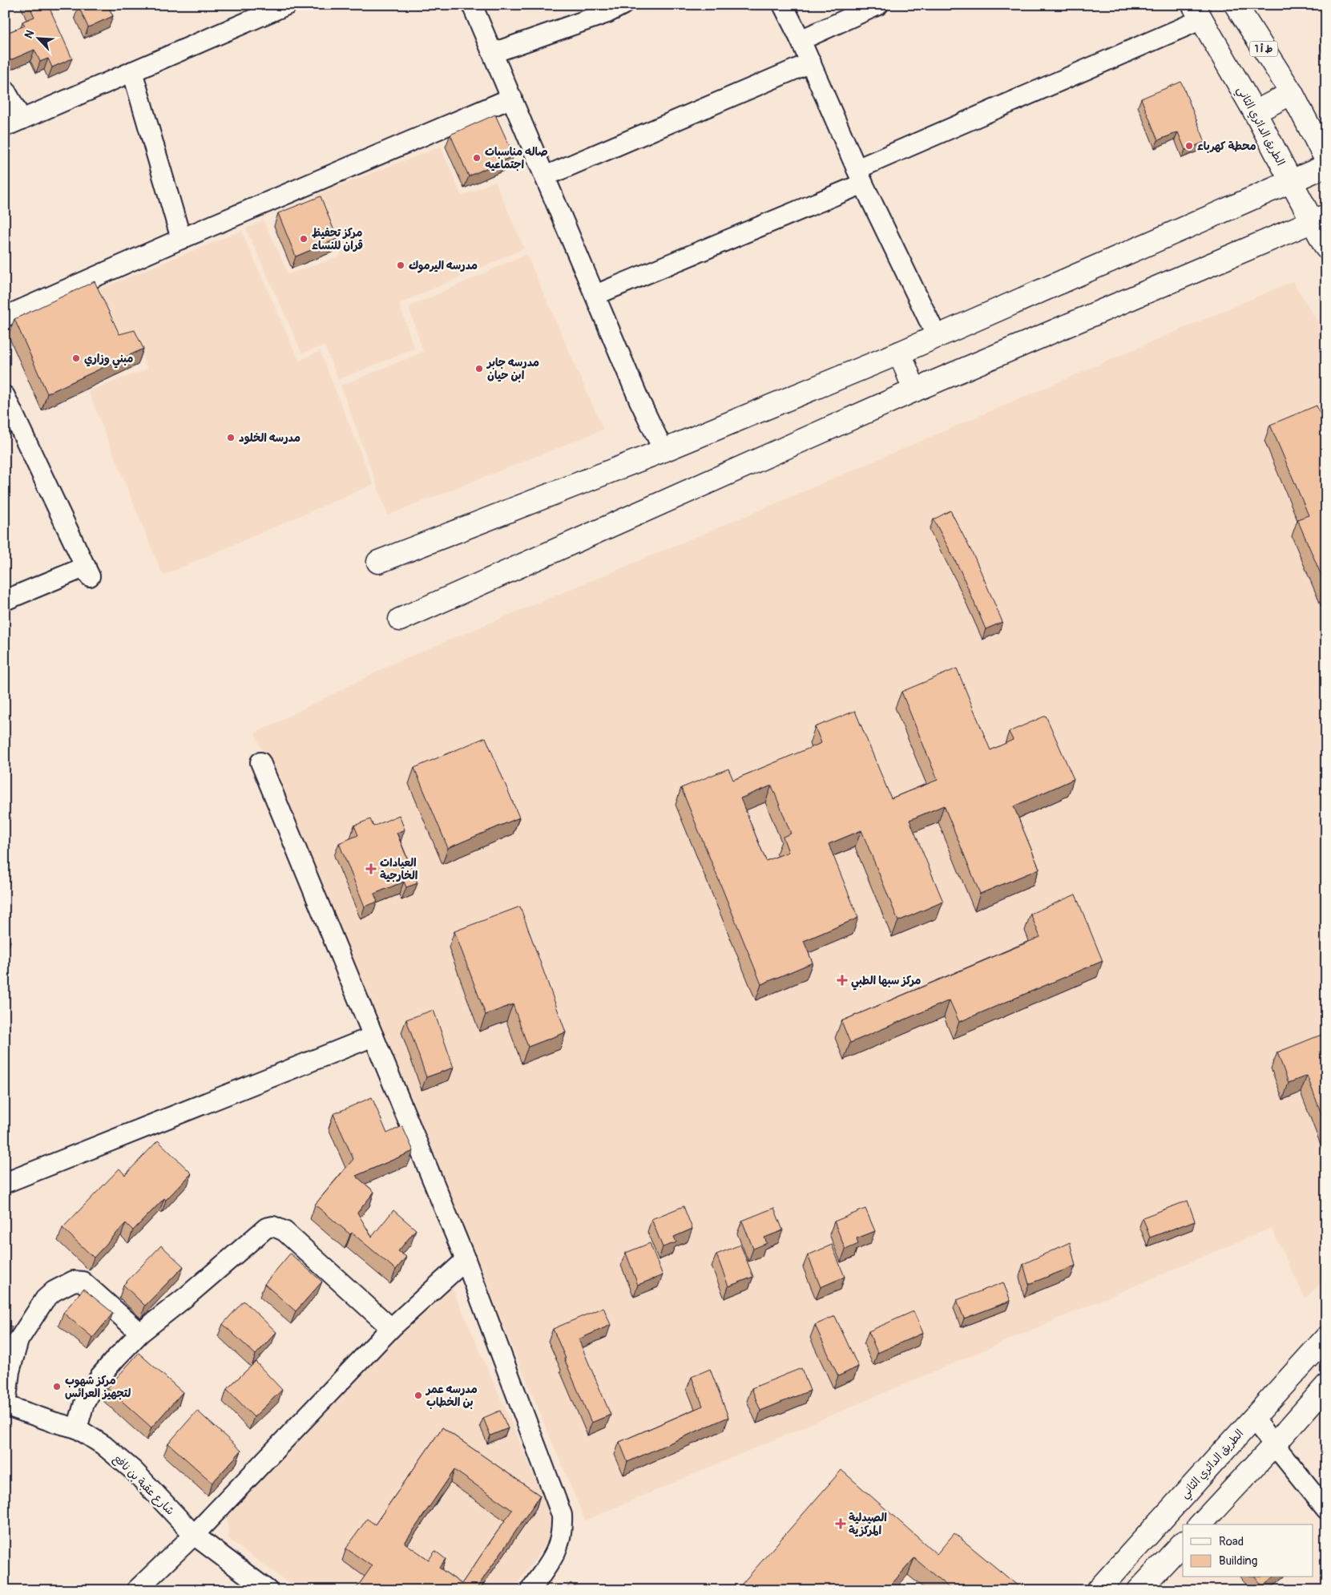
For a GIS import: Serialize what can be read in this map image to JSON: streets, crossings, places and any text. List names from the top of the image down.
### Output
{
  "streets": {
    "main road": ["ط أ 1", "الطريق الدائري الثاني"],
    "street": ["شارع عقبة بن نافع"]
  },
  "places": {
    "other": [
      "محطة كهرباء",
      "صاله مناسبات اجتماعيه",
      "مركز تحفيظ قران للنساء",
      "مدرسه اليرموك",
      "مبني وزاري",
      "مدرسه جابر ابن حيان",
      "مدرسه الخلود",
      "مركز شهوب لتجهيز العرائس",
      "مدرسه عمر بن الخطاب"
    ],
    "health": ["العيادات الخارجية", "مركز سبها الطبي", "الصيدلية المركزية"]
  },
  "legend": ["Road", "Building"],
  "north": "top left"
}
